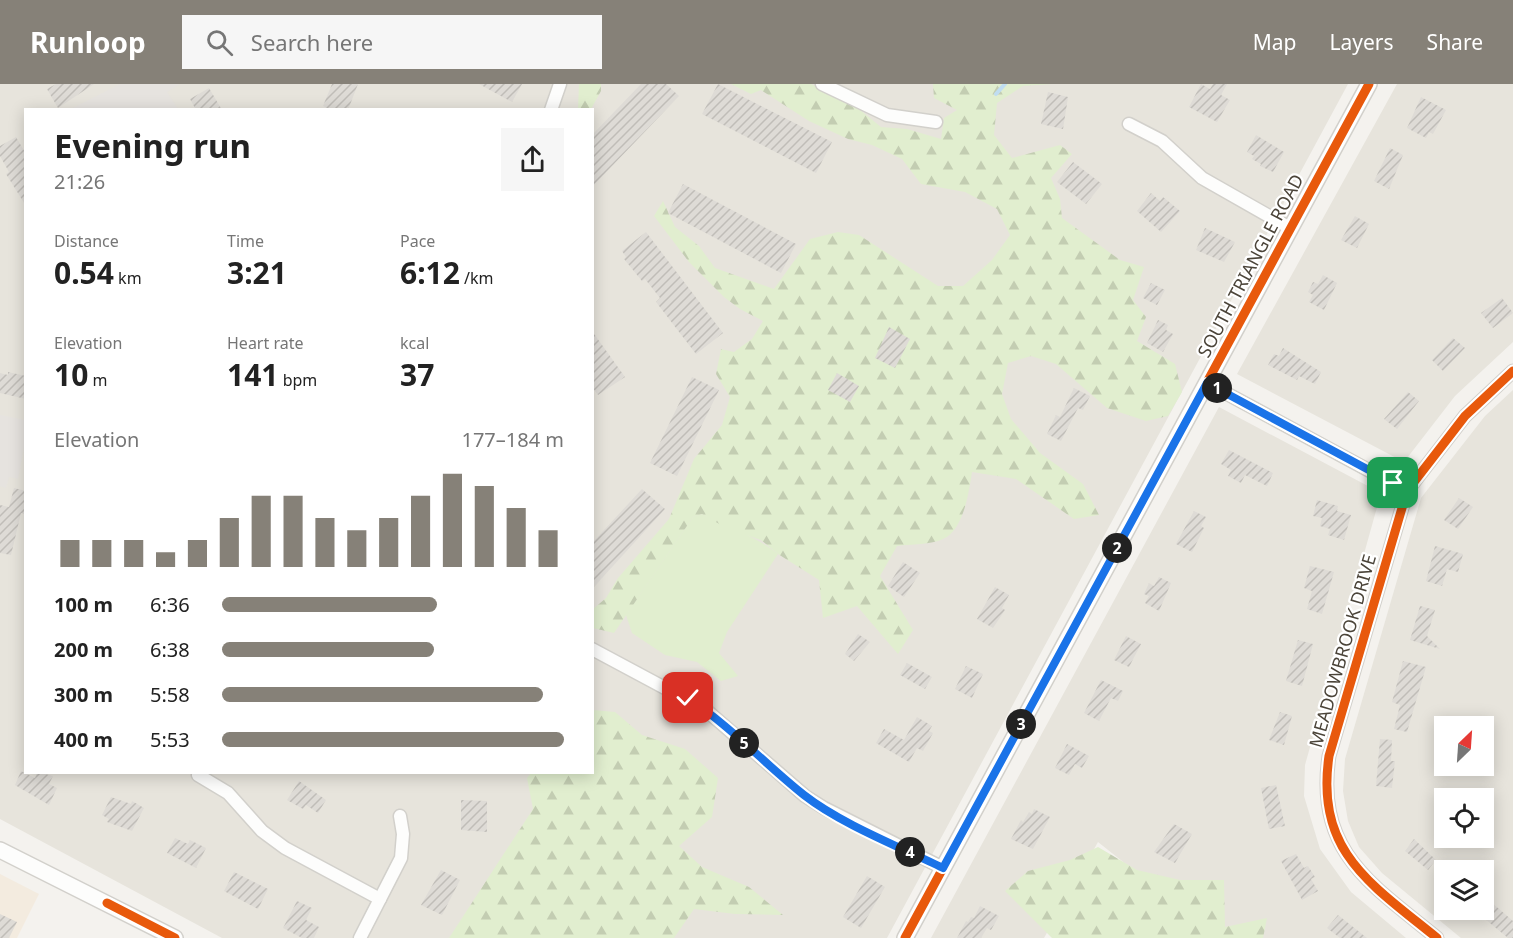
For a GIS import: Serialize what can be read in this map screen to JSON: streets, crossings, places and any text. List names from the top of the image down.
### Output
{
  "streets": {
    "street": ["SOUTH TRIANGLE ROAD", "MEADOWBROOK DRIVE"]
  },
  "north": "top right",
  "page": {
    "header": "Runloop",
    "search": "Search here",
    "nav": ["Map", "Layers", "Share"],
    "heading": ["Evening run", "21:26"],
    "stats": [
      ["Distance", "0.54 km"],
      ["Time", "3:21"],
      ["Pace", "6:12 /km"],
      ["Elevation", "10 m"],
      ["Heart rate", "141 bpm"],
      ["kcal", "37"]
    ],
    "pins": [
      "1",
      "2",
      "3",
      "5",
      "4"
    ],
    "chart": ["Elevation", "177–184 m"],
    "list": [
      {
        "name": "100 m",
        "note": "6:36"
      },
      {
        "name": "200 m",
        "note": "6:38"
      },
      {
        "name": "300 m",
        "note": "5:58"
      },
      {
        "name": "400 m",
        "note": "5:53"
      }
    ]
  }
}
